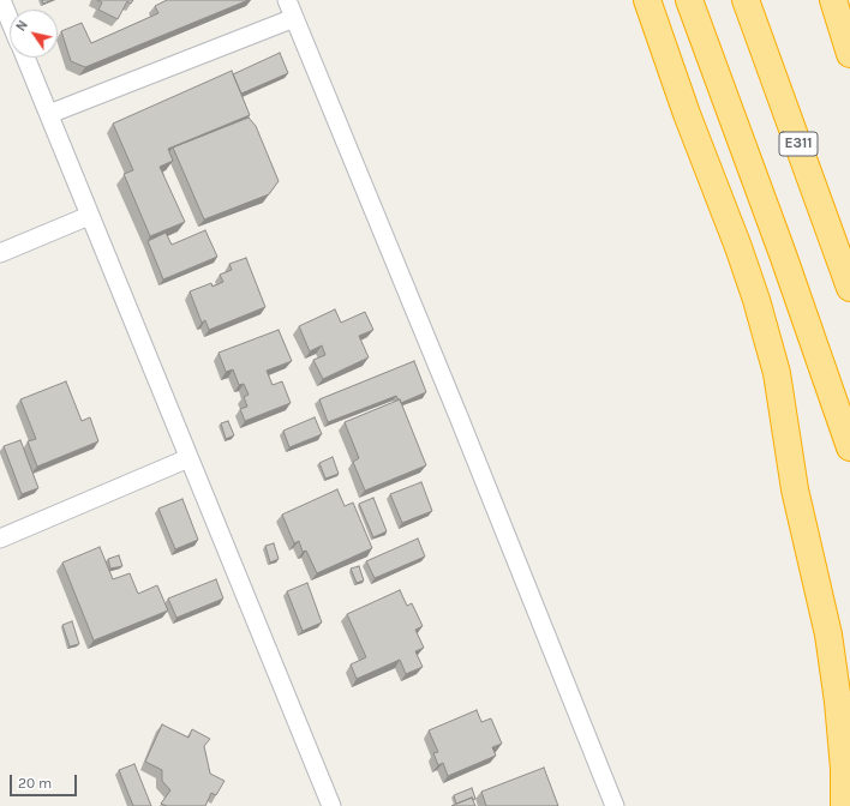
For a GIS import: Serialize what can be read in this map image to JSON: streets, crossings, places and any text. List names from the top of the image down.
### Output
{
  "streets": {
    "highway": ["E311"]
  },
  "scale_bar": "20 m",
  "north": "top left"
}
